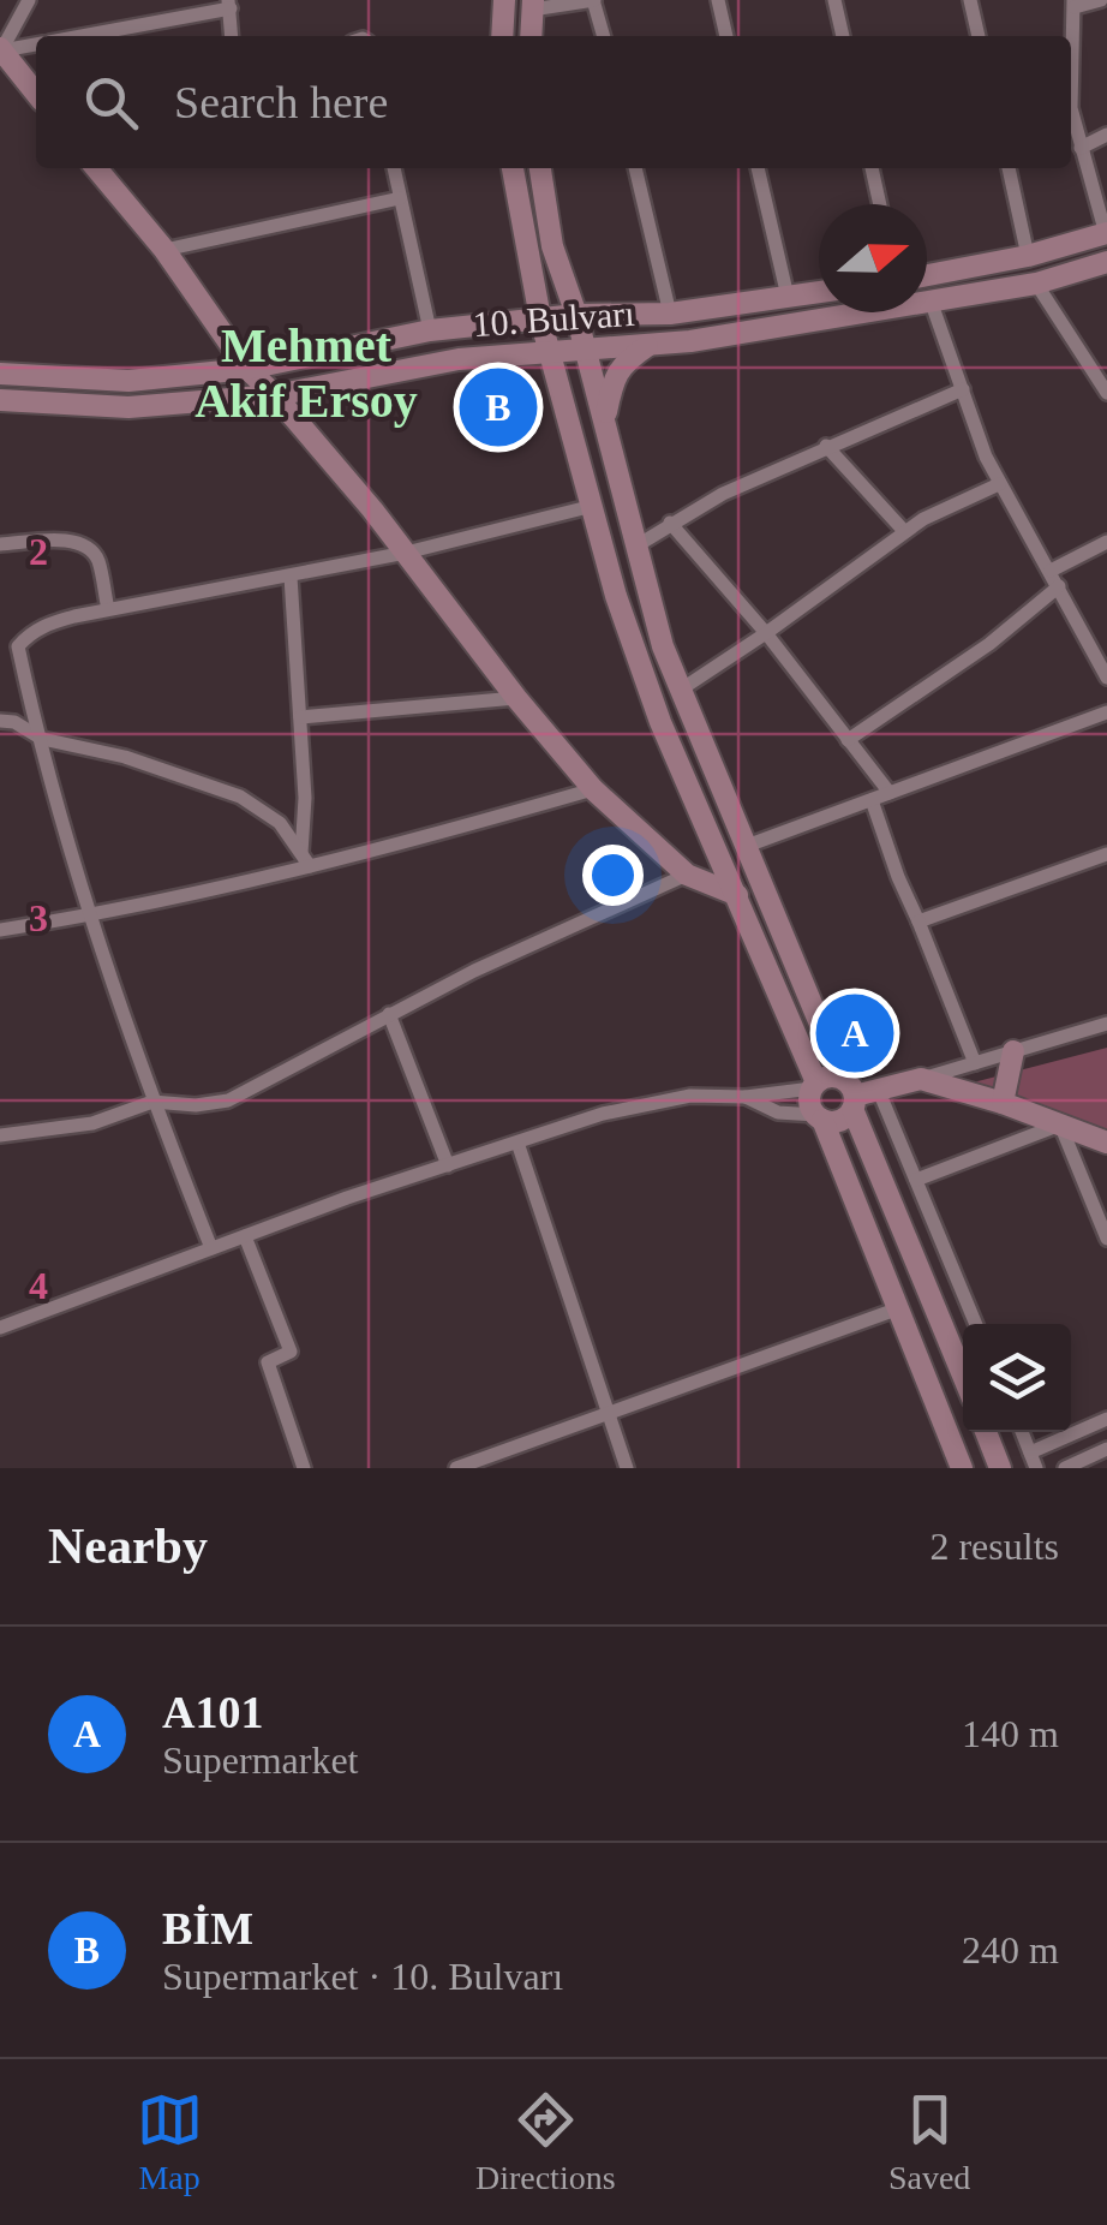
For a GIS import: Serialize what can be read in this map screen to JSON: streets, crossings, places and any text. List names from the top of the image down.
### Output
{
  "streets": {
    "main road": ["10. Bulvarı"]
  },
  "districts": ["Mehmet Akif Ersoy"],
  "north": "right",
  "page": {
    "search": "Search here",
    "pins": ["B", "A"],
    "heading": ["Nearby", "2 results"],
    "list": [
      {
        "mark": "A",
        "name": "A101",
        "note": "Supermarket",
        "value": "140 m"
      },
      {
        "mark": "B",
        "name": "BİM",
        "note": "Supermarket · 10. Bulvarı",
        "value": "240 m"
      }
    ],
    "nav": ["Map", "Directions", "Saved"]
  },
  "grid": {
    "rows": ["2", "3", "4"]
  }
}
